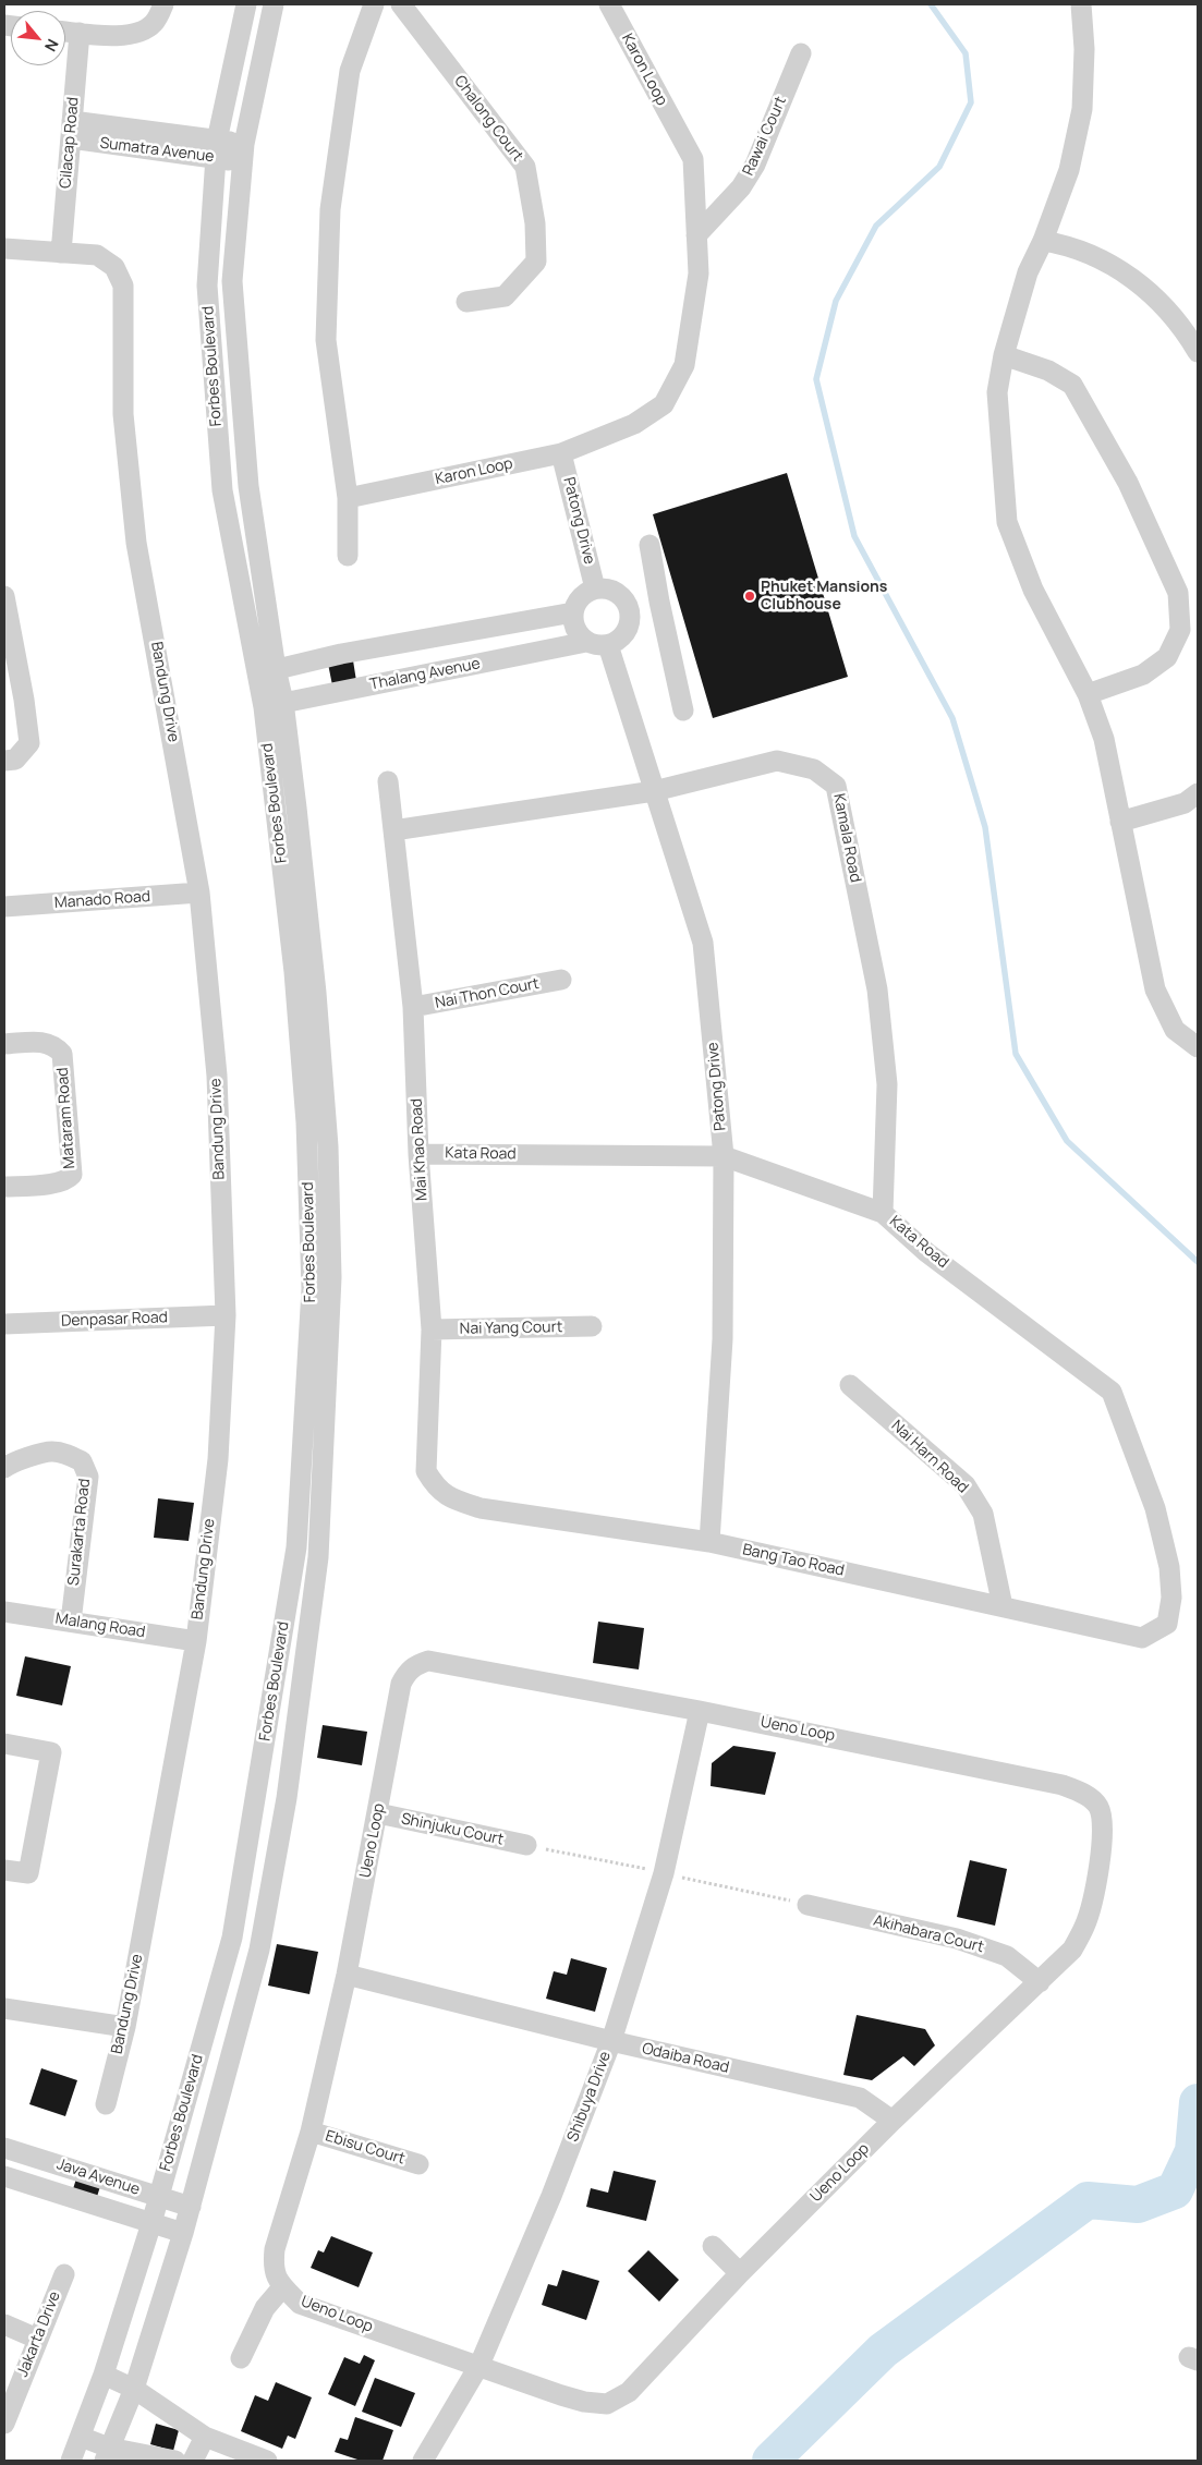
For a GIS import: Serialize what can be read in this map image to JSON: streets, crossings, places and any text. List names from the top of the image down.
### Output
{
  "streets": {
    "street": [
      "Karon Loop",
      "Chalong Court",
      "Rawai Court",
      "Cilacap Road",
      "Sumatra Avenue",
      "Forbes Boulevard",
      "Patong Drive",
      "Thalang Avenue",
      "Bandung Drive",
      "Kamala Road",
      "Manado Road",
      "Nai Thon Court",
      "Mataram Road",
      "Mai Khao Road",
      "Kata Road",
      "Denpasar Road",
      "Nai Yang Court",
      "Nai Harn Road",
      "Surakarta Road",
      "Bang Tao Road",
      "Malang Road",
      "Ueno Loop",
      "Shinjuku Court",
      "Akihabara Court",
      "Odaiba Road",
      "Shibuya Drive",
      "Ebisu Court",
      "Java Avenue",
      "Jakarta Drive"
    ]
  },
  "crossings": [
    ["Karon Loop", "Rawai Court"],
    ["Karon Loop", "Patong Drive"],
    ["Cilacap Road", "Sumatra Avenue"],
    ["Cilacap Road", "Bandung Drive"],
    ["Sumatra Avenue", "Forbes Boulevard"],
    ["Forbes Boulevard", "Thalang Avenue"],
    ["Forbes Boulevard", "Java Avenue"],
    ["Patong Drive", "Thalang Avenue"],
    ["Patong Drive", "Kamala Road"],
    ["Patong Drive", "Kata Road"],
    ["Patong Drive", "Bang Tao Road"],
    ["Bandung Drive", "Manado Road"],
    ["Bandung Drive", "Denpasar Road"],
    ["Bandung Drive", "Malang Road"],
    ["Kamala Road", "Mai Khao Road"],
    ["Kamala Road", "Kata Road"],
    ["Nai Thon Court", "Mai Khao Road"],
    ["Mai Khao Road", "Kata Road"],
    ["Mai Khao Road", "Nai Yang Court"],
    ["Mai Khao Road", "Bang Tao Road"],
    ["Kata Road", "Bang Tao Road"],
    ["Nai Harn Road", "Bang Tao Road"],
    ["Surakarta Road", "Malang Road"],
    ["Ueno Loop", "Shinjuku Court"],
    ["Ueno Loop", "Akihabara Court"],
    ["Ueno Loop", "Odaiba Road"],
    ["Ueno Loop", "Shibuya Drive"],
    ["Ueno Loop", "Ebisu Court"],
    ["Odaiba Road", "Shibuya Drive"]
  ],
  "places": ["Phuket Mansions Clubhouse"],
  "north": "bottom right"
}
